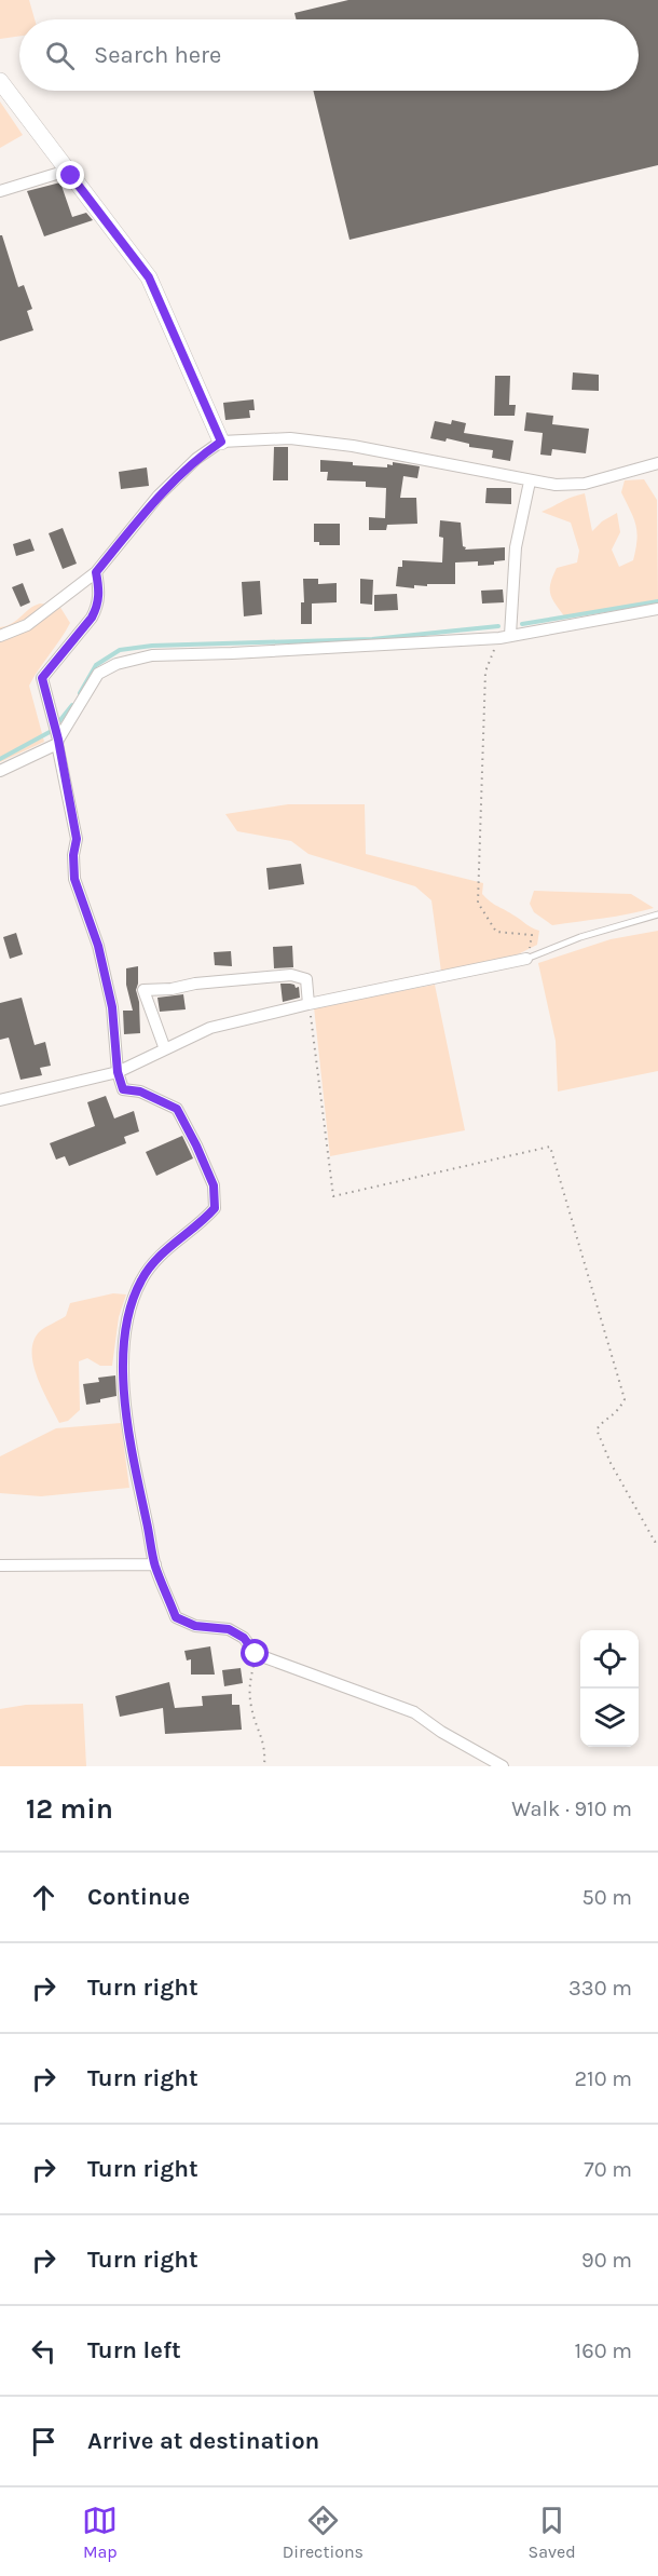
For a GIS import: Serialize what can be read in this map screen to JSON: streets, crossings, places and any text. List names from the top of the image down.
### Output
{
  "page": {
    "search": "Search here",
    "heading": ["12 min", "Walk · 910 m"],
    "list": [
      ["Continue", "50 m"],
      ["Turn right", "330 m"],
      ["Turn right", "210 m"],
      ["Turn right", "70 m"],
      ["Turn right", "90 m"],
      ["Turn left", "160 m"],
      "Arrive at destination"
    ],
    "nav": ["Map", "Directions", "Saved"]
  }
}
